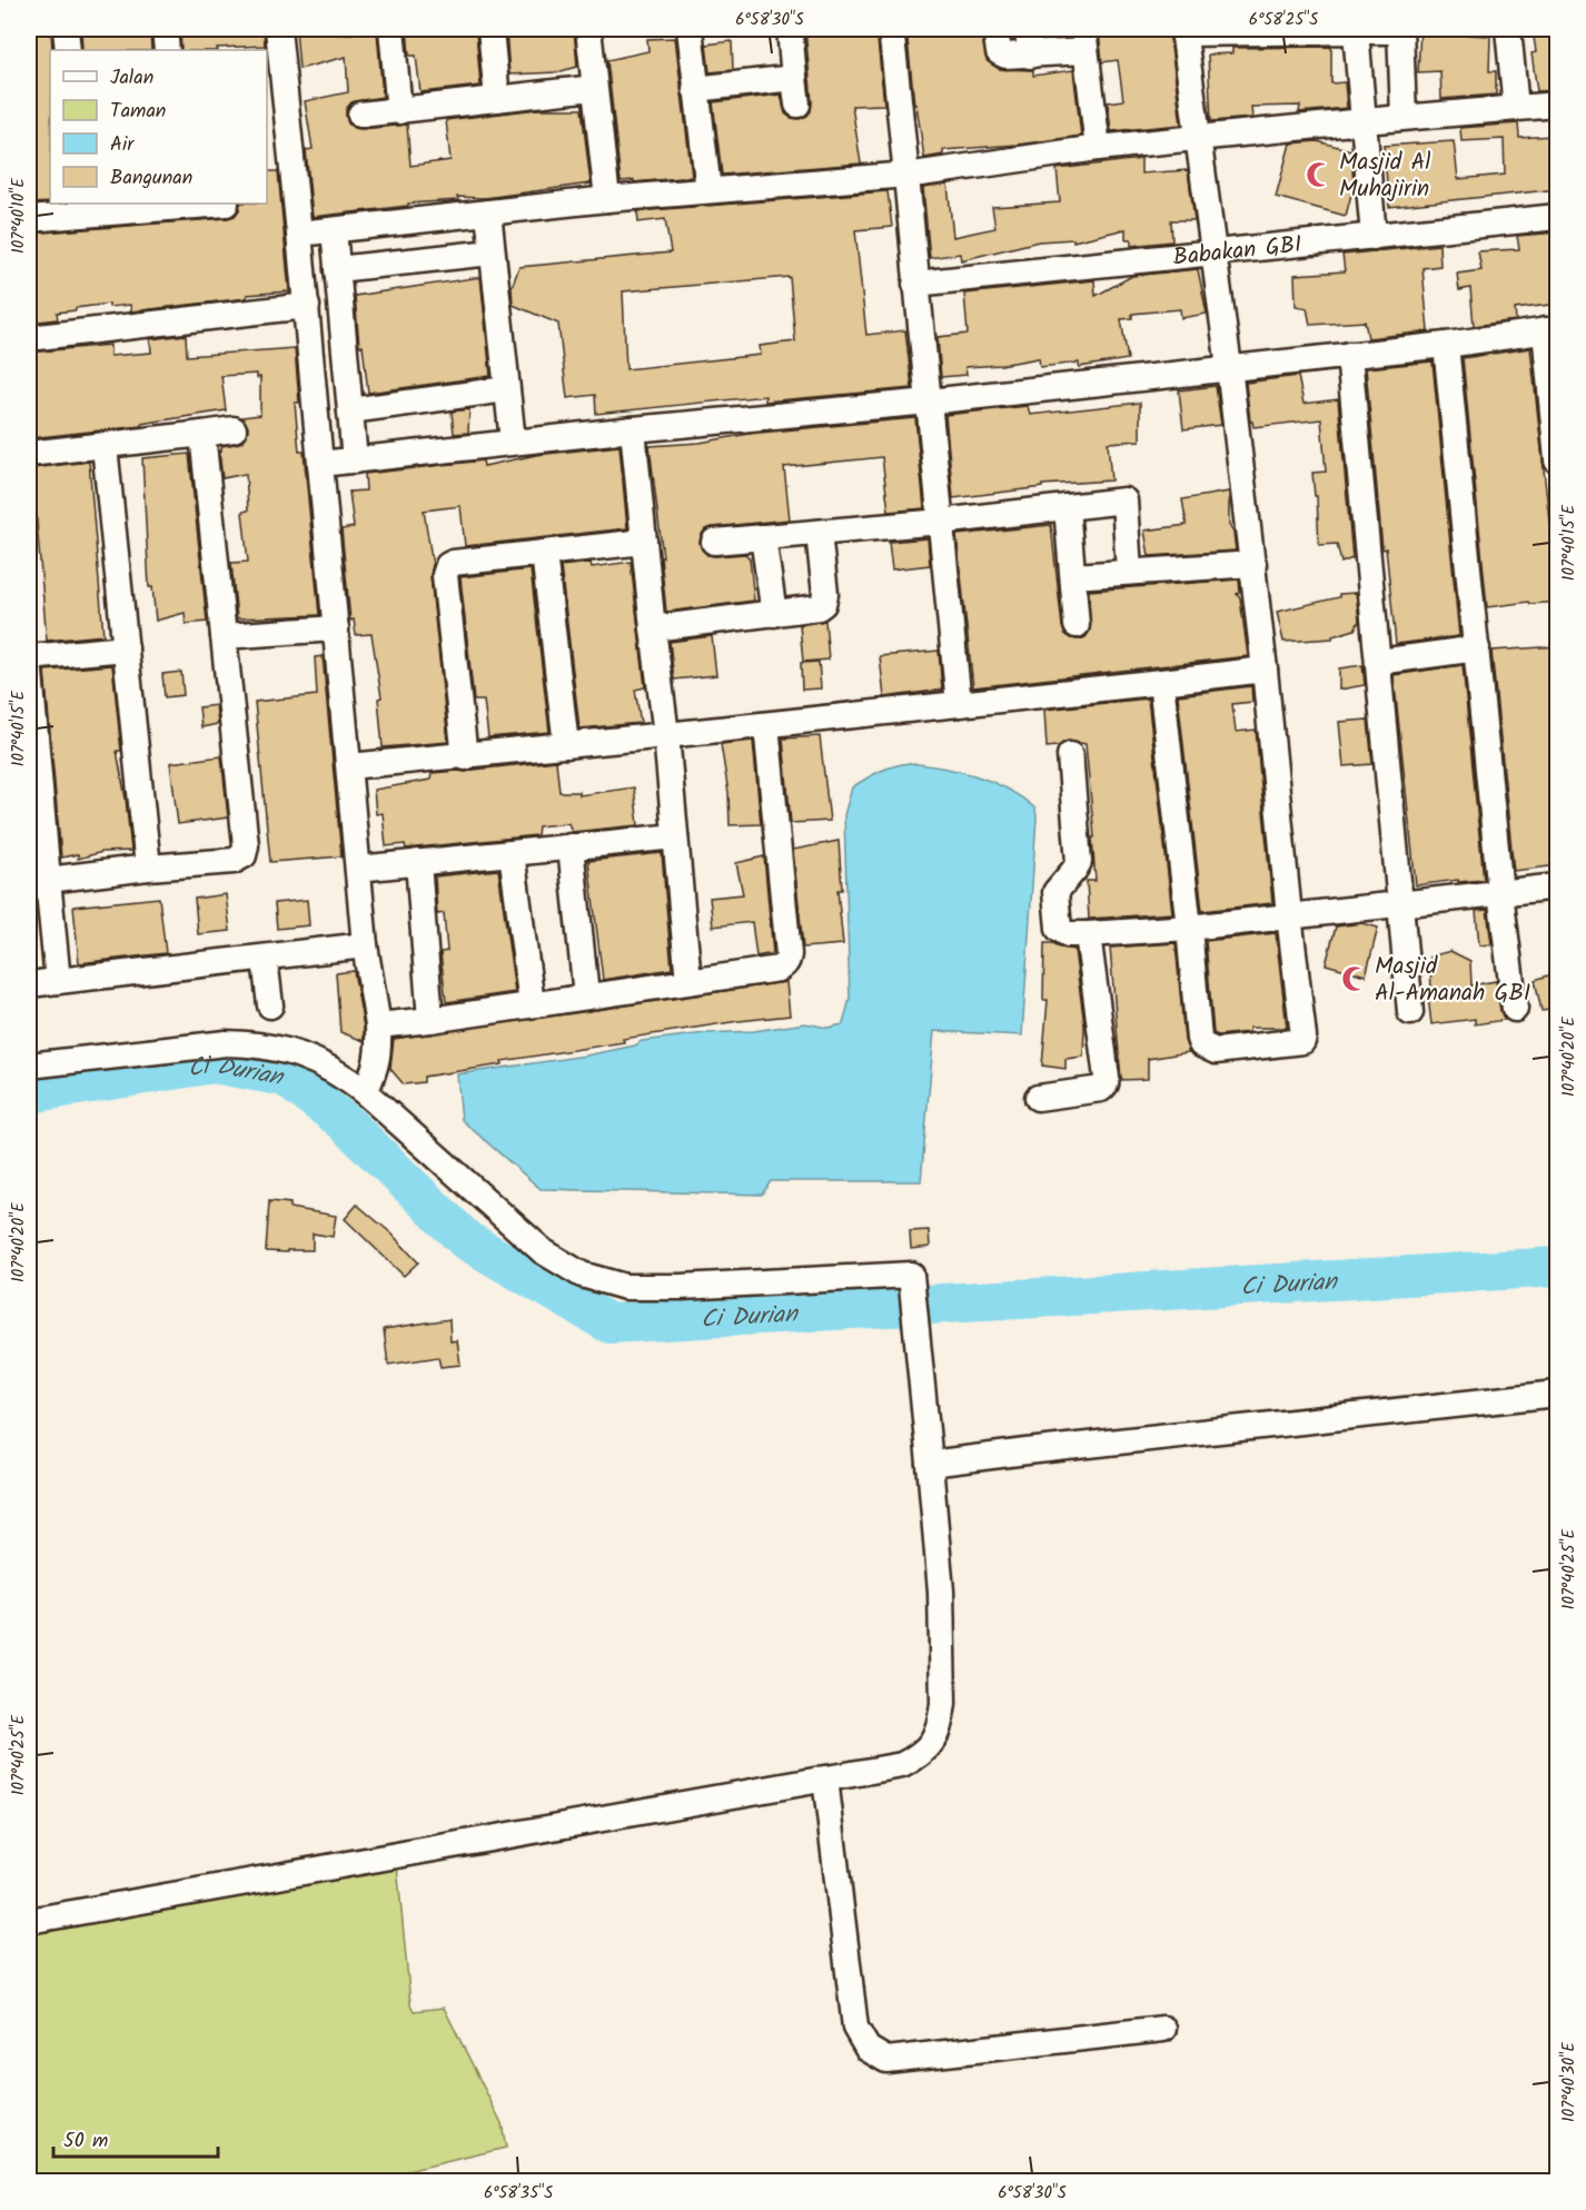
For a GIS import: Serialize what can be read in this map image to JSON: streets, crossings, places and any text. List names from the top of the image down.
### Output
{
  "streets": {
    "street": ["Babakan GBI"]
  },
  "water": ["Ci Durian"],
  "places": {
    "mosque": ["Masjid Al Muhajirin", "Masjid Al-Amanah GBI"]
  },
  "legend": [
    "Jalan",
    "Taman",
    "Air",
    "Bangunan"
  ],
  "scale_bar": "50 m",
  "coordinates": [
    "6°58'30\"S",
    "6°58'25\"S",
    "107°40'10\"E",
    "107°40'15\"E",
    "107°40'20\"E",
    "107°40'25\"E",
    "107°40'30\"E",
    "6°58'35\"S"
  ]
}
